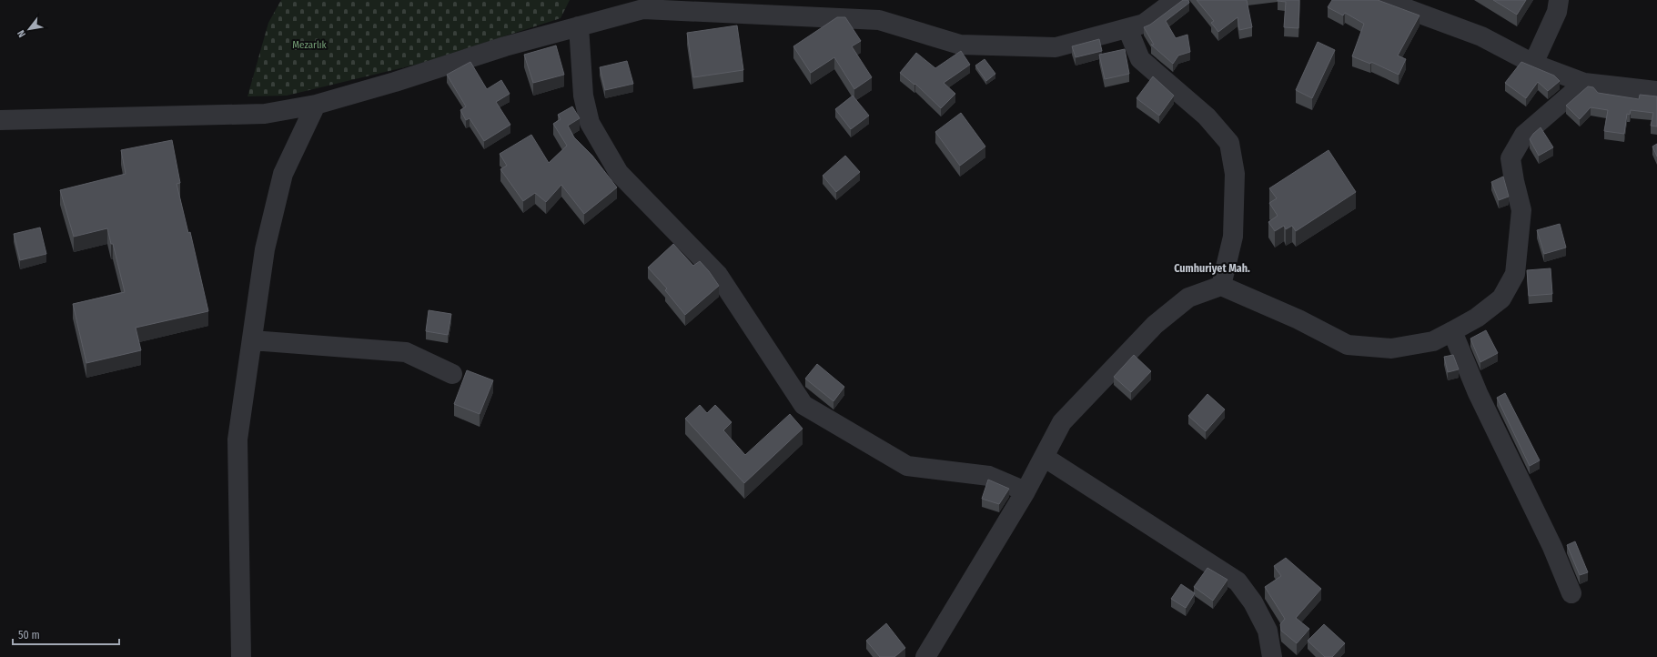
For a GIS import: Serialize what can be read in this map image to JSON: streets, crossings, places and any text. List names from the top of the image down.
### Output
{
  "districts": ["Cumhuriyet Mah."],
  "parks": ["Mezarlık"],
  "scale_bar": "50 m",
  "north": "bottom left"
}
